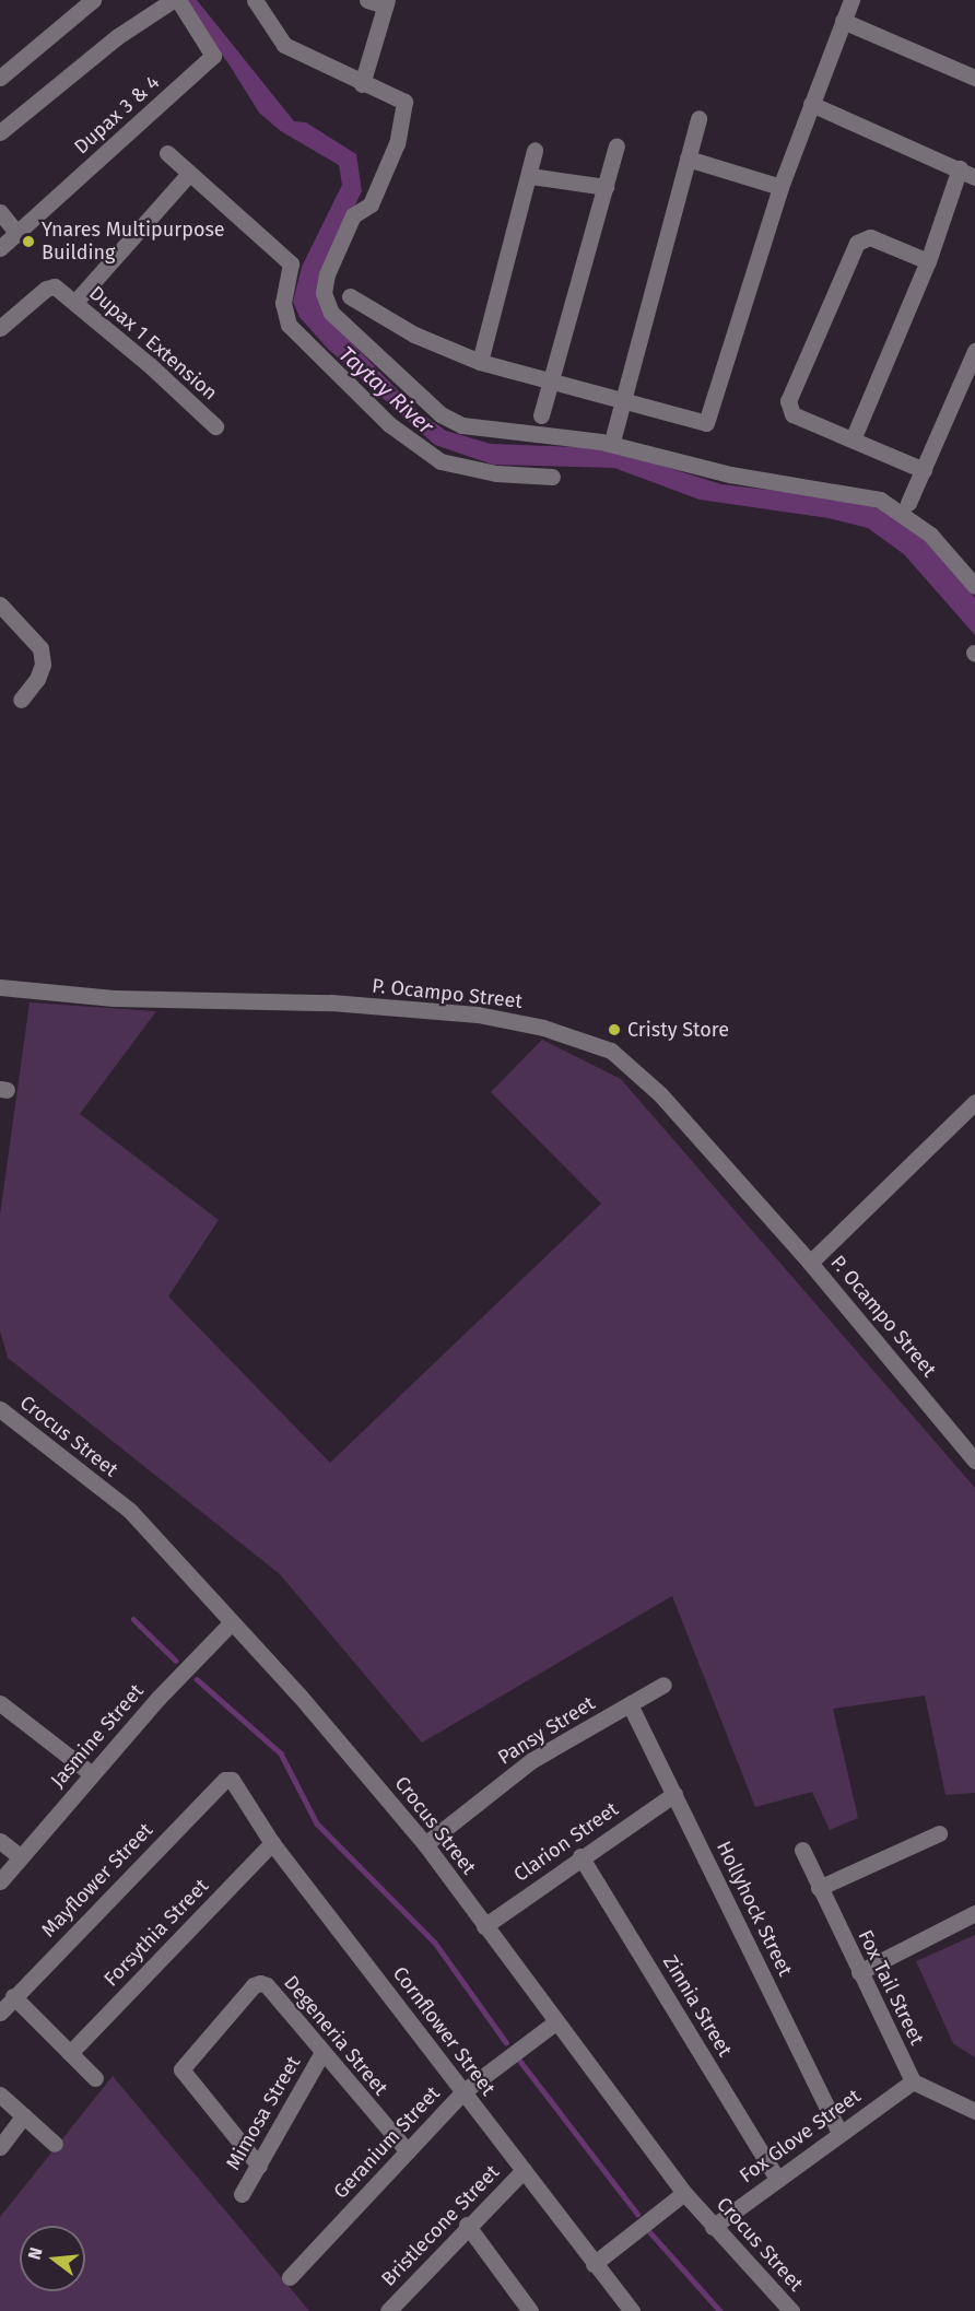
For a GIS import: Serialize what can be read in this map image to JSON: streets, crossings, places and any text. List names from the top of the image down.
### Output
{
  "streets": {
    "street": [
      "Dupax 3 & 4",
      "Dupax 1 Extension",
      "P. Ocampo Street",
      "Crocus Street",
      "Pansy Street",
      "Jasmine Street",
      "Clarion Street",
      "Mayflower Street",
      "Hollyhock Street",
      "Forsythia Street",
      "Fox Tail Street",
      "Zinnia Street",
      "Cornflower Street",
      "Degeneria Street",
      "Mimosa Street",
      "Fox Glove Street",
      "Geranium Street",
      "Bristlecone Street"
    ]
  },
  "crossings": [
    ["Crocus Street", "Pansy Street"],
    ["Crocus Street", "Jasmine Street"],
    ["Crocus Street", "Clarion Street"],
    ["Crocus Street", "Fox Glove Street"],
    ["Crocus Street", "Geranium Street"],
    ["Pansy Street", "Hollyhock Street"],
    ["Clarion Street", "Hollyhock Street"],
    ["Clarion Street", "Zinnia Street"],
    ["Mayflower Street", "Cornflower Street"],
    ["Hollyhock Street", "Fox Glove Street"],
    ["Forsythia Street", "Cornflower Street"],
    ["Fox Tail Street", "Fox Glove Street"],
    ["Zinnia Street", "Fox Glove Street"],
    ["Cornflower Street", "Geranium Street"],
    ["Cornflower Street", "Bristlecone Street"],
    ["Degeneria Street", "Mimosa Street"],
    ["Degeneria Street", "Geranium Street"]
  ],
  "water": ["Taytay River"],
  "places": ["Ynares Multipurpose Building", "Cristy Store"],
  "north": "left"
}
